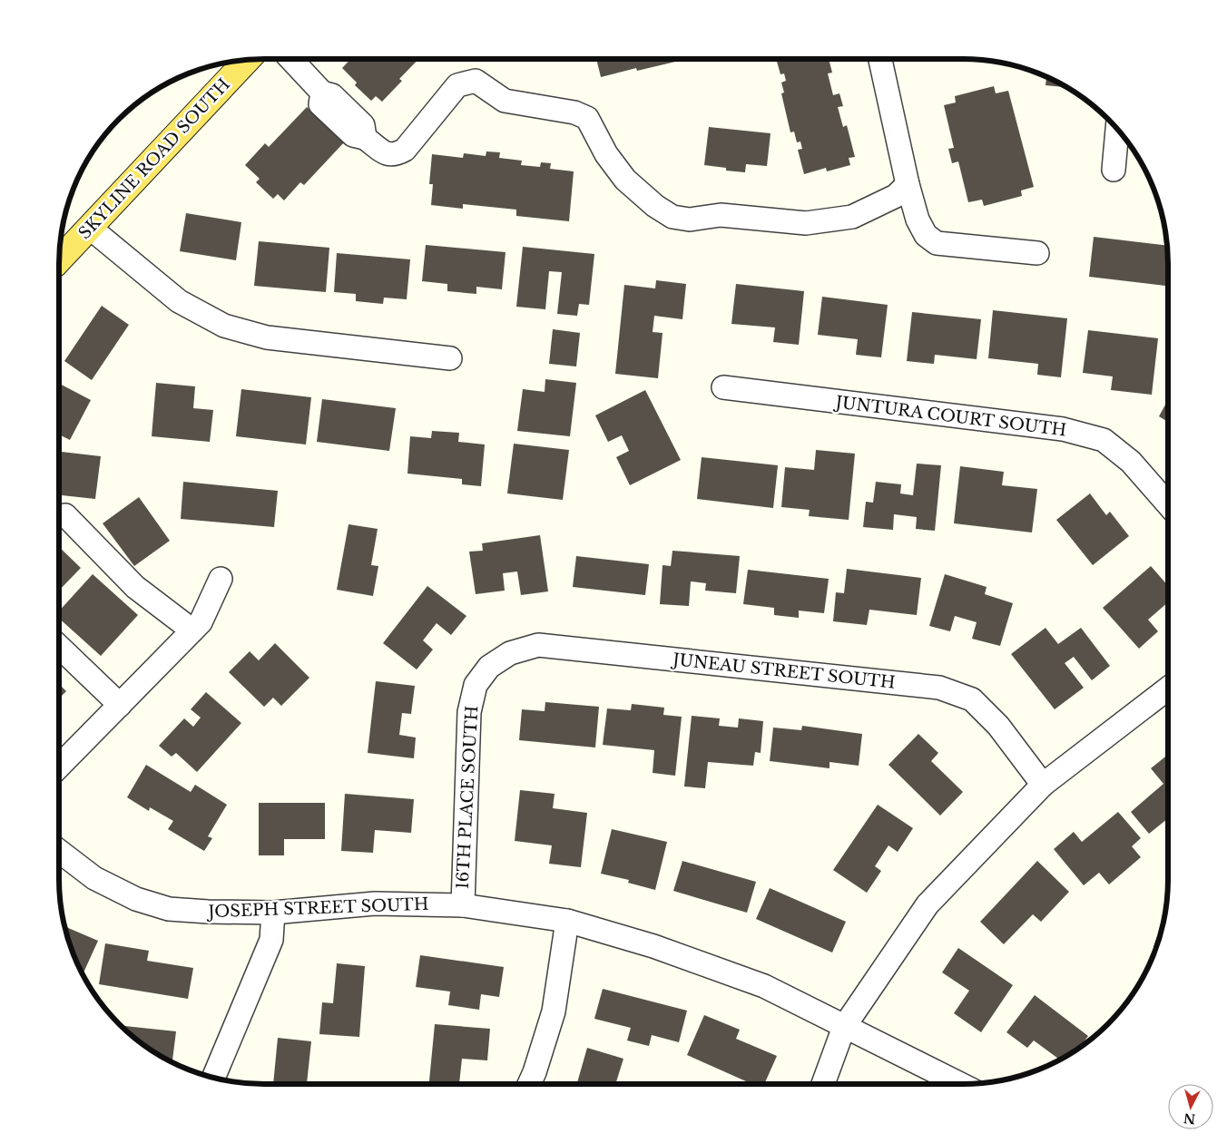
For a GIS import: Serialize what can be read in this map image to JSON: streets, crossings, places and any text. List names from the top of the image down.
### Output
{
  "streets": {
    "main road": ["SKYLINE ROAD SOUTH"],
    "street": [
      "JUNTURA COURT SOUTH",
      "JUNEAU STREET SOUTH",
      "16TH PLACE SOUTH",
      "JOSEPH STREET SOUTH"
    ]
  },
  "crossings": [
    ["JUNEAU STREET SOUTH", "16TH PLACE SOUTH"],
    ["16TH PLACE SOUTH", "JOSEPH STREET SOUTH"]
  ],
  "north": "bottom"
}
